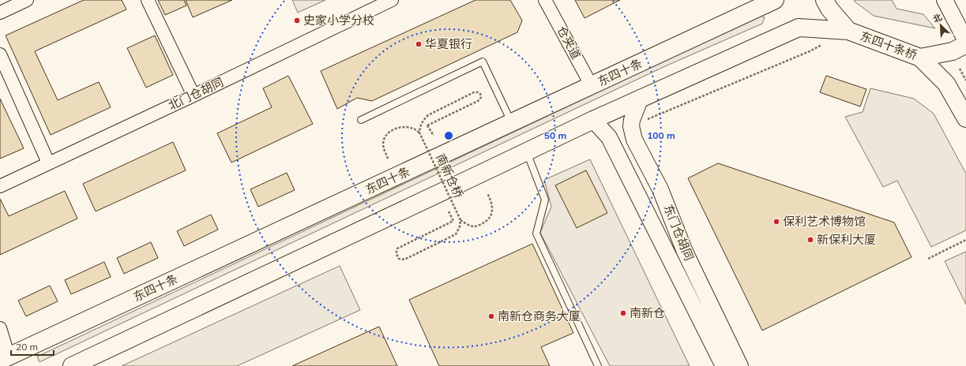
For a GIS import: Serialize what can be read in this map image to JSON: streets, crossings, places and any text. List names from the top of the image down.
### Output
{
  "streets": {
    "main road": ["东四十条桥", "东四十条"],
    "street": ["仓夹道", "北门仓胡同", "东门仓胡同"],
    "path": ["南新仓桥"]
  },
  "crossings": [
    ["仓夹道", "东四十条"]
  ],
  "places": [
    "史家小学分校",
    "华夏银行",
    "保利艺术博物馆",
    "新保利大厦",
    "南新仓",
    "南新仓商务大厦"
  ],
  "scale_bar": "20 m",
  "north": "top left",
  "rings": ["50 m", "100 m"]
}
